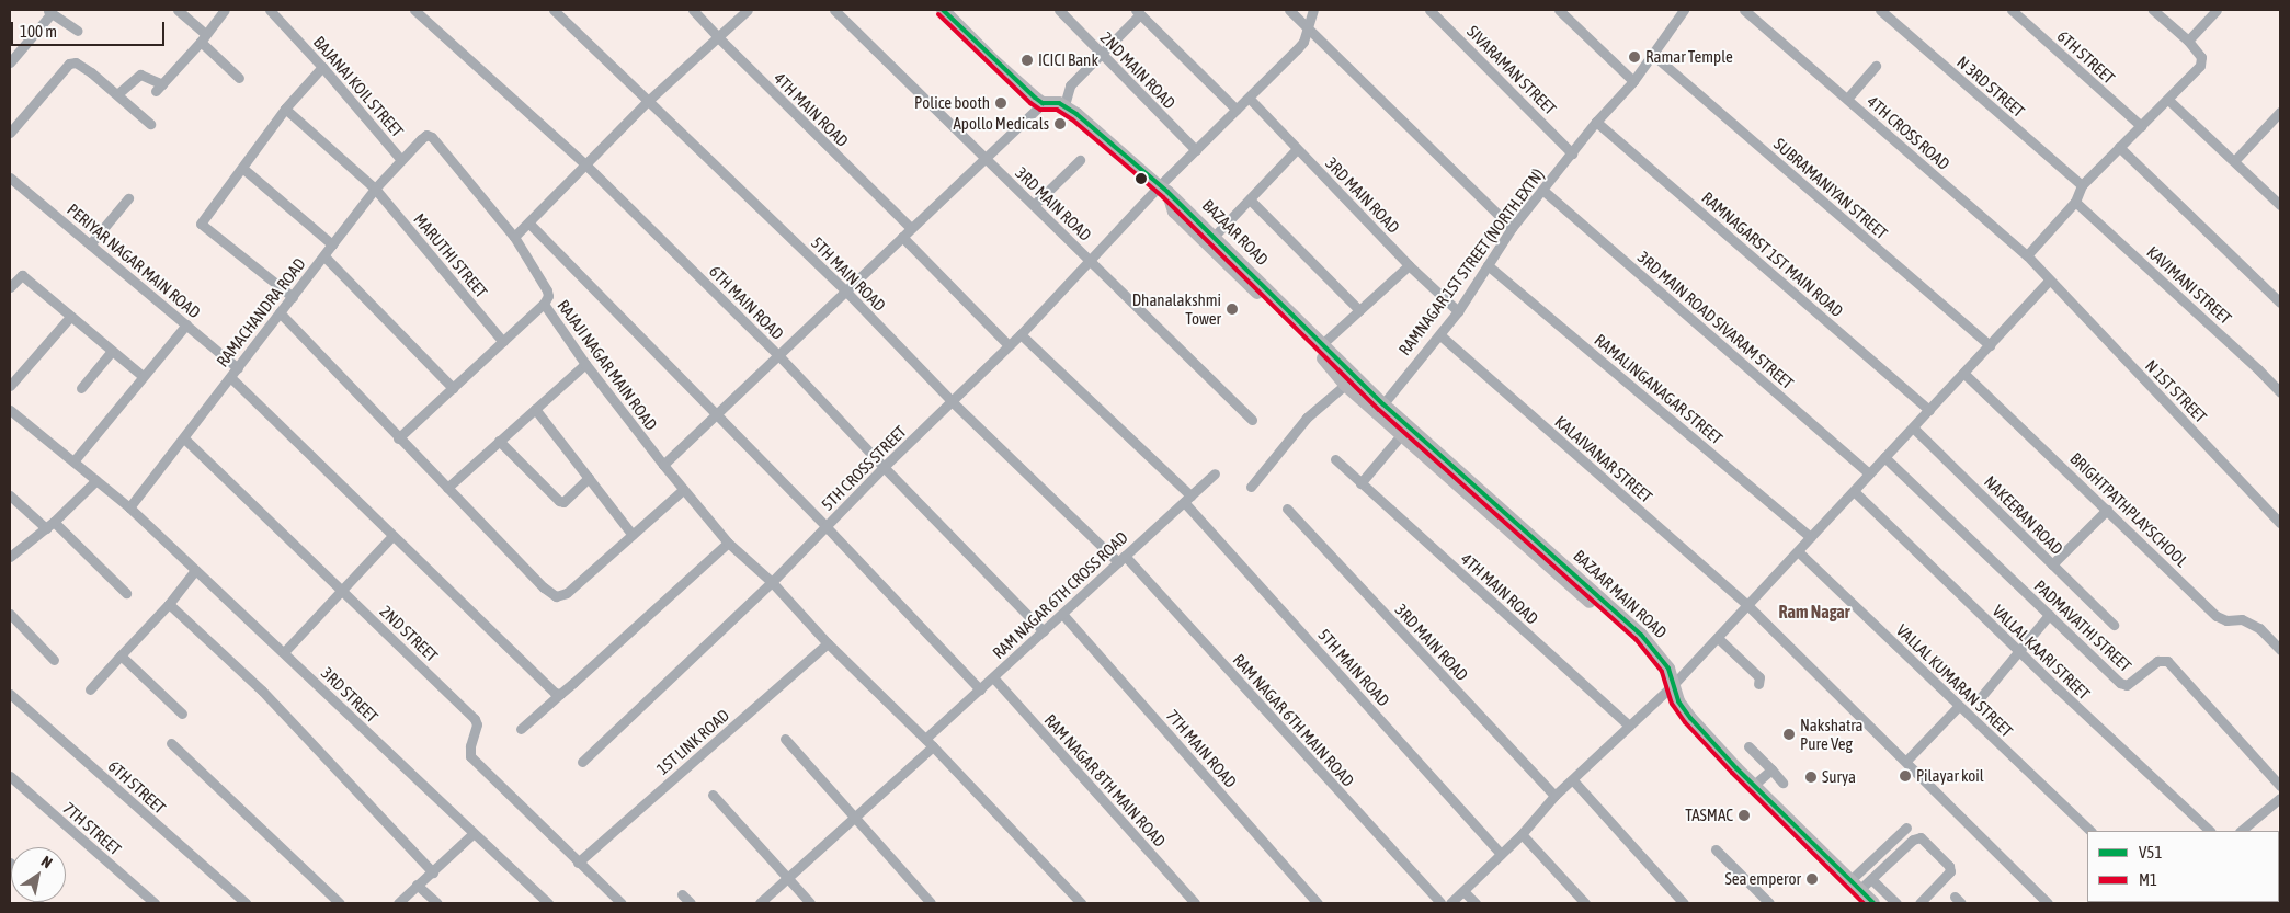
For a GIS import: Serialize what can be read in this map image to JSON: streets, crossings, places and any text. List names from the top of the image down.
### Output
{
  "streets": {
    "main road": ["BAZAAR ROAD", "BAZAAR MAIN ROAD"],
    "street": [
      "6TH STREET",
      "2ND MAIN ROAD",
      "SIVARAMAN STREET",
      "BAJANAI KOIL STREET",
      "N 3RD STREET",
      "4TH MAIN ROAD",
      "4TH CROSS ROAD",
      "SUBRAMANIYAN STREET",
      "3RD MAIN ROAD",
      "RAMNAGARST 1ST MAIN ROAD",
      "MARUTHI STREET",
      "PERIYAR NAGAR MAIN ROAD",
      "RAMNAGAR 1ST STREET (NORTH.EXTN)",
      "5TH MAIN ROAD",
      "KAVIMANI STREET",
      "6TH MAIN ROAD",
      "RAMACHANDRA ROAD",
      "3RD MAIN ROAD SIVARAM STREET",
      "RAJAJI NAGAR MAIN ROAD",
      "RAMALINGANAGAR STREET",
      "N 1ST STREET",
      "KALAIVANAR STREET",
      "5TH CROSS STREET",
      "BRIGHTPATHPLAYSCHOOL",
      "NAKEERAN ROAD",
      "RAM NAGAR 6TH CROSS ROAD",
      "PADMAVATHI STREET",
      "2ND STREET",
      "VALLAL KAARI STREET",
      "VALLAL KUMARAN STREET",
      "3RD STREET",
      "RAM NAGAR 6TH MAIN ROAD",
      "1ST LINK ROAD",
      "7TH MAIN ROAD",
      "RAM NAGAR 8TH MAIN ROAD",
      "7TH STREET"
    ]
  },
  "crossings": [
    ["2ND MAIN ROAD", "5TH CROSS STREET"],
    ["SIVARAMAN STREET", "RAMNAGAR 1ST STREET (NORTH.EXTN)"],
    ["BAJANAI KOIL STREET", "RAMACHANDRA ROAD"],
    ["4TH CROSS ROAD", "N 1ST STREET"],
    ["SUBRAMANIYAN STREET", "RAMNAGAR 1ST STREET (NORTH.EXTN)"],
    ["3RD MAIN ROAD", "RAMNAGAR 1ST STREET (NORTH.EXTN)"],
    ["3RD MAIN ROAD", "5TH CROSS STREET"],
    ["BAZAAR ROAD", "RAMNAGAR 1ST STREET (NORTH.EXTN)"],
    ["BAZAAR ROAD", "5TH CROSS STREET"],
    ["BAZAAR ROAD", "BAZAAR MAIN ROAD"],
    ["RAMNAGARST 1ST MAIN ROAD", "RAMNAGAR 1ST STREET (NORTH.EXTN)"],
    ["MARUTHI STREET", "RAMACHANDRA ROAD"],
    ["PERIYAR NAGAR MAIN ROAD", "RAMACHANDRA ROAD"],
    ["RAMNAGAR 1ST STREET (NORTH.EXTN)", "3RD MAIN ROAD SIVARAM STREET"],
    ["RAMNAGAR 1ST STREET (NORTH.EXTN)", "RAMALINGANAGAR STREET"],
    ["RAMNAGAR 1ST STREET (NORTH.EXTN)", "KALAIVANAR STREET"],
    ["RAMNAGAR 1ST STREET (NORTH.EXTN)", "BAZAAR MAIN ROAD"],
    ["5TH MAIN ROAD", "5TH CROSS STREET"],
    ["5TH MAIN ROAD", "RAM NAGAR 6TH CROSS ROAD"],
    ["5TH MAIN ROAD", "RAM NAGAR 6TH MAIN ROAD"],
    ["6TH MAIN ROAD", "5TH CROSS STREET"],
    ["6TH MAIN ROAD", "RAM NAGAR 6TH CROSS ROAD"],
    ["RAMACHANDRA ROAD", "RAJAJI NAGAR MAIN ROAD"],
    ["RAMACHANDRA ROAD", "2ND STREET"],
    ["RAMACHANDRA ROAD", "3RD STREET"],
    ["RAJAJI NAGAR MAIN ROAD", "5TH CROSS STREET"],
    ["RAJAJI NAGAR MAIN ROAD", "RAM NAGAR 6TH CROSS ROAD"],
    ["RAJAJI NAGAR MAIN ROAD", "1ST LINK ROAD"],
    ["RAM NAGAR 6TH CROSS ROAD", "RAM NAGAR 6TH MAIN ROAD"],
    ["RAM NAGAR 6TH CROSS ROAD", "7TH MAIN ROAD"],
    ["RAM NAGAR 6TH CROSS ROAD", "RAM NAGAR 8TH MAIN ROAD"],
    ["2ND STREET", "1ST LINK ROAD"]
  ],
  "districts": ["Ram Nagar"],
  "places": [
    "Ramar Temple",
    "ICICI Bank",
    "Police booth",
    "Apollo Medicals",
    "Dhanalakshmi Tower",
    "Nakshatra Pure Veg",
    "Pilayar koil",
    "Surya",
    "TASMAC",
    "Sea emperor"
  ],
  "lines": ["transit line V51", "transit line M1"],
  "legend": ["V51", "M1"],
  "scale_bar": "100 m",
  "north": "top right"
}
